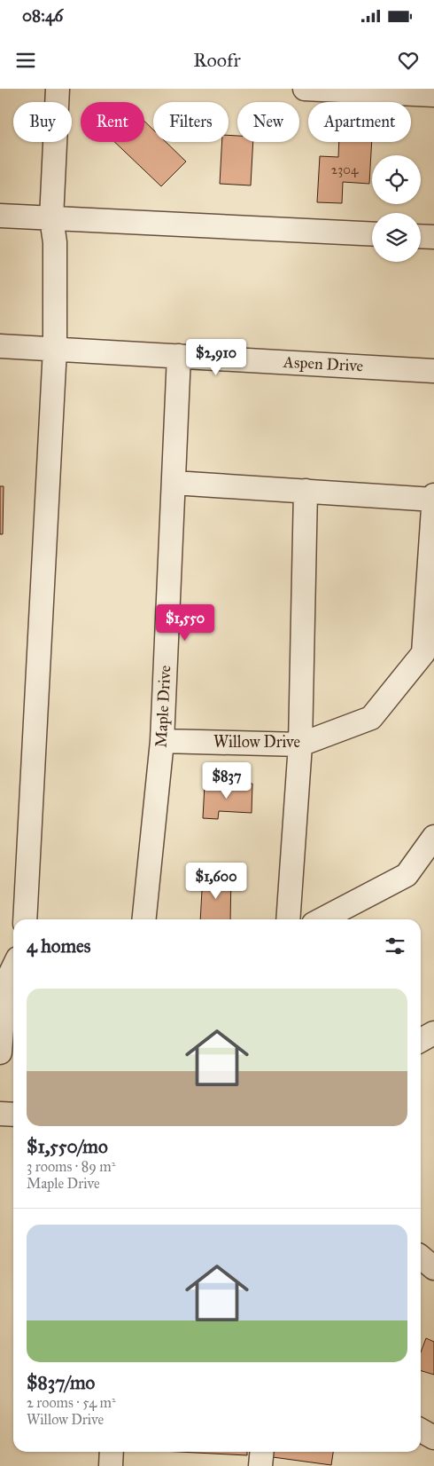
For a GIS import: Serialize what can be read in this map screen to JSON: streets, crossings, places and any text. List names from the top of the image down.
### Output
{
  "streets": {
    "street": ["Aspen Drive", "Maple Drive", "Willow Drive"]
  },
  "crossings": [
    ["Aspen Drive", "Maple Drive"],
    ["Maple Drive", "Willow Drive"]
  ],
  "house_numbers": ["2304"],
  "page": {
    "status": "08:46",
    "header": "Roofr",
    "chip": [
      "Buy",
      "Rent",
      "Filters",
      "New",
      "Apartment"
    ],
    "price": [
      "$2,910",
      "$1,550",
      "$837",
      "$1,600"
    ],
    "heading": "4 homes",
    "list": [
      {
        "name": "$1,550/mo",
        "note": "3 rooms · 89 m² · Maple Drive"
      },
      {
        "name": "$837/mo",
        "note": "2 rooms · 54 m² · Willow Drive"
      }
    ]
  }
}
